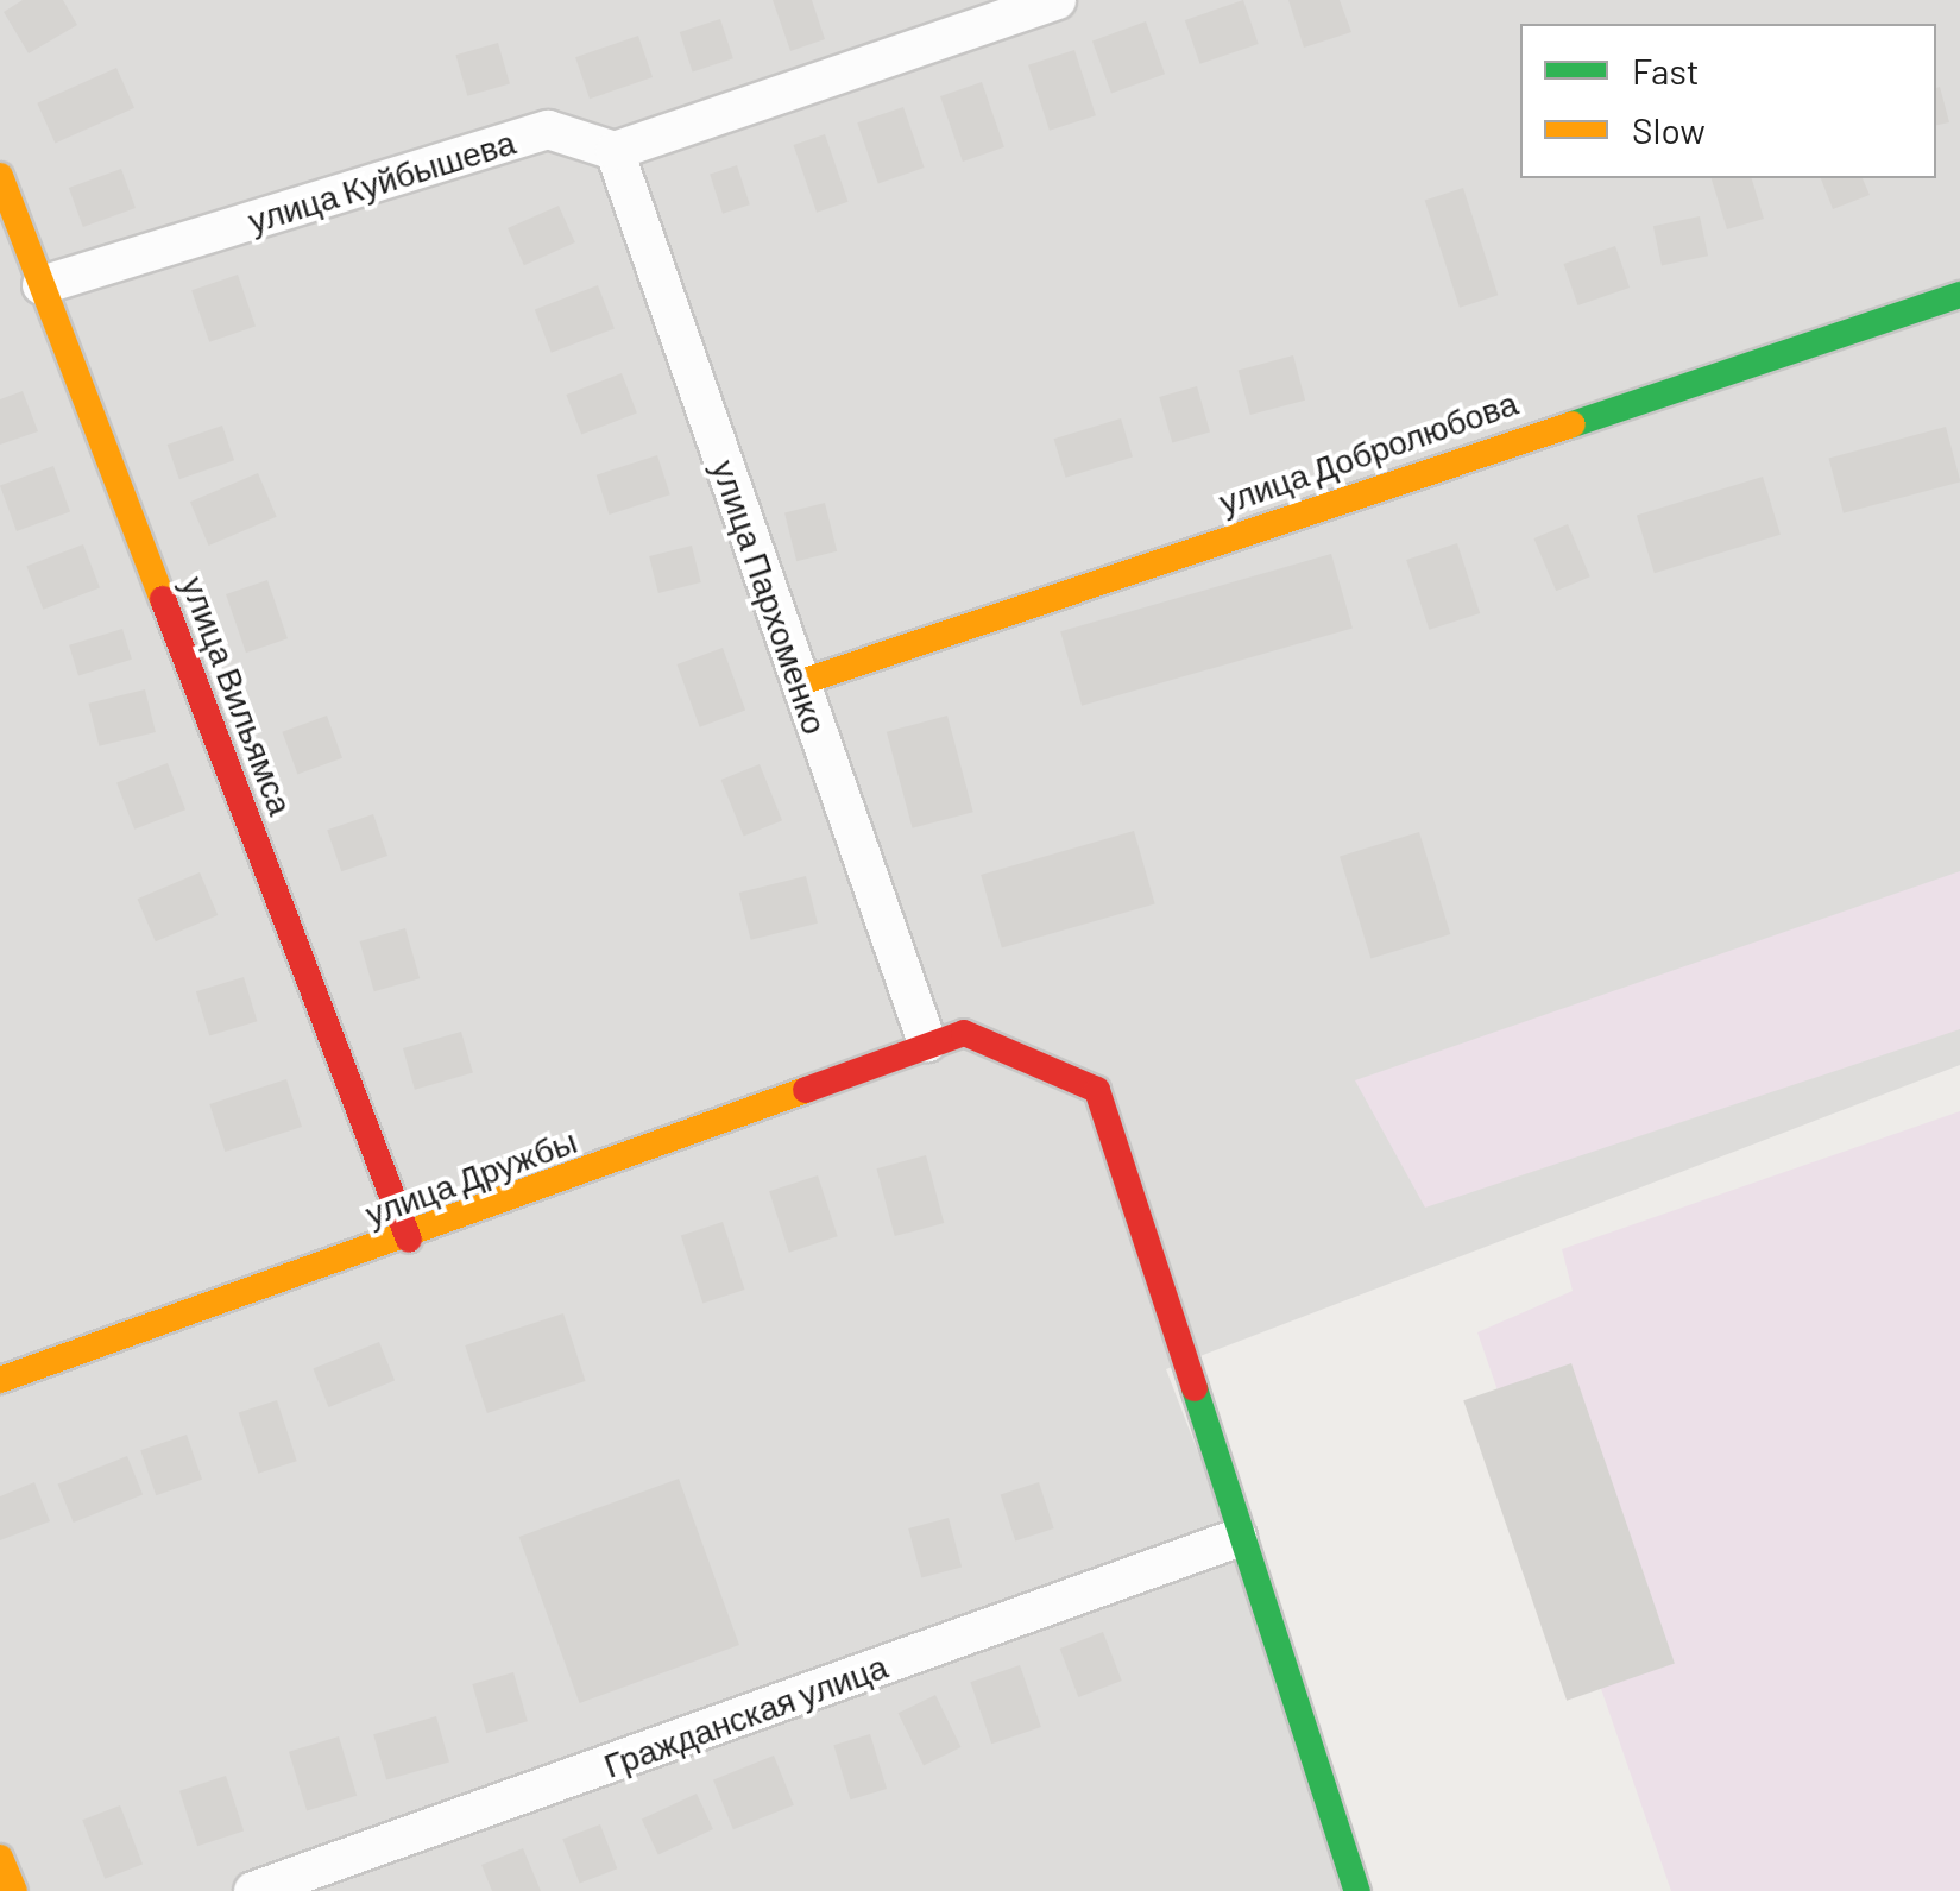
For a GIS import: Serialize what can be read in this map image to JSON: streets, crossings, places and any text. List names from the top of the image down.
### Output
{
  "streets": {
    "street": [
      "улица Куйбышева",
      "улица Добролюбова",
      "улица Пархоменко",
      "улица Вильямса",
      "улица Дружбы",
      "Гражданская улица"
    ]
  },
  "crossings": [
    ["улица Куйбышева", "улица Пархоменко"],
    ["улица Куйбышева", "улица Вильямса"],
    ["улица Добролюбова", "улица Пархоменко"],
    ["улица Пархоменко", "улица Дружбы"],
    ["улица Вильямса", "улица Дружбы"]
  ],
  "legend": ["Fast", "Slow"]
}
